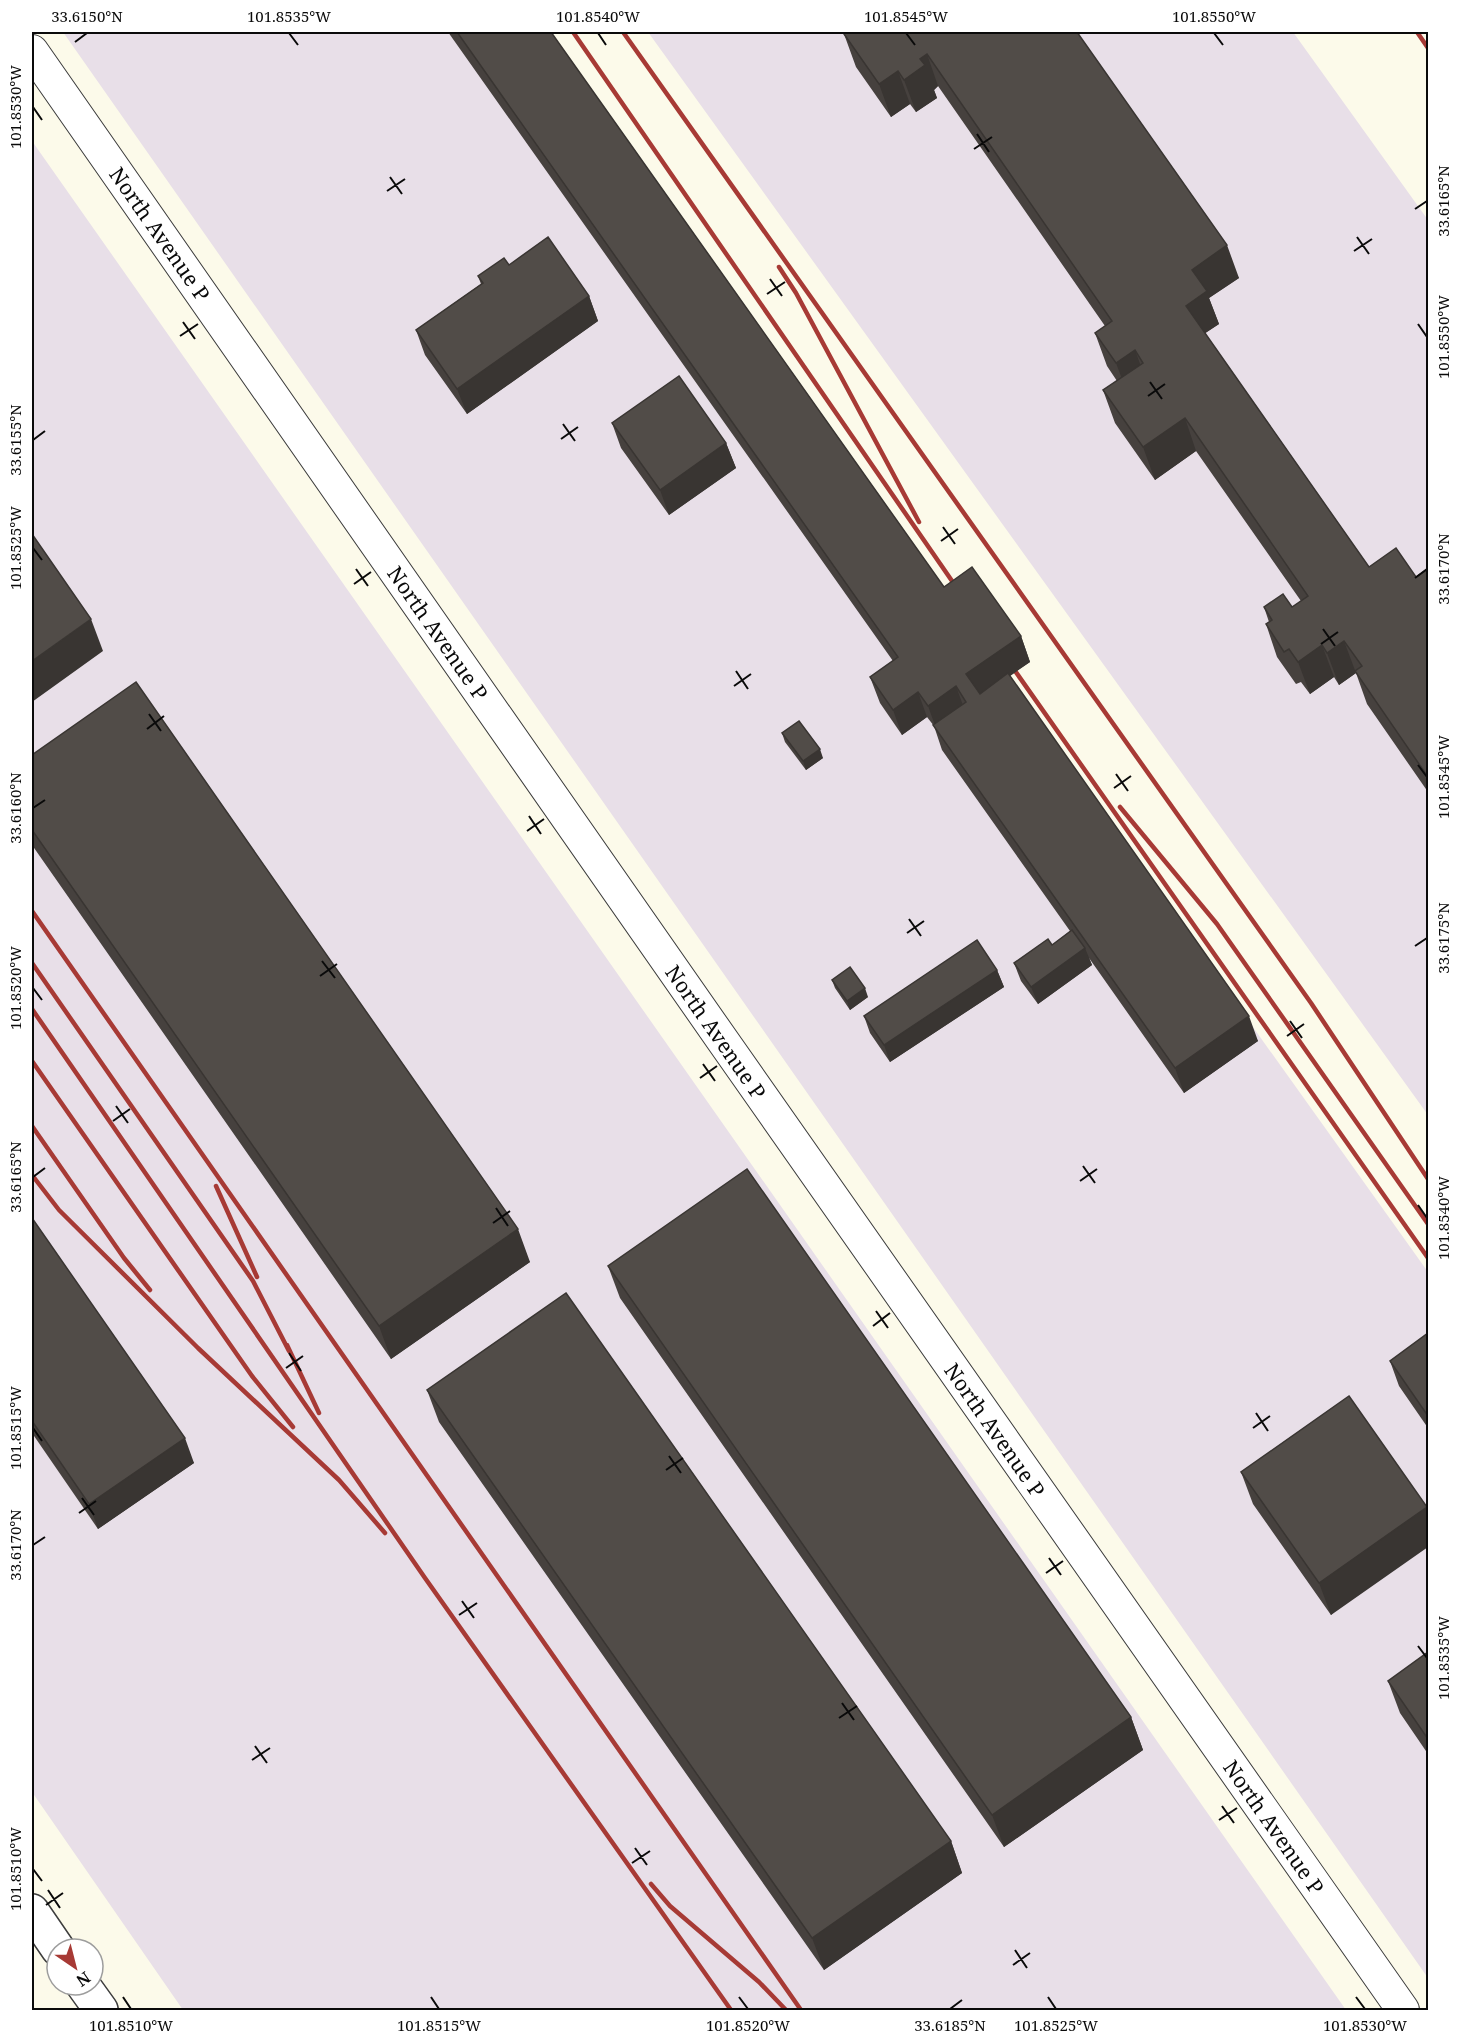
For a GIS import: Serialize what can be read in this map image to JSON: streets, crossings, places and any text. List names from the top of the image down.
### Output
{
  "streets": {
    "street": ["North Avenue P"]
  },
  "north": "bottom right",
  "coordinates": [
    "33.6150°N",
    "101.8535°W",
    "101.8540°W",
    "101.8545°W",
    "101.8550°W",
    "101.8530°W",
    "33.6165°N",
    "33.6155°N",
    "101.8525°W",
    "33.6170°N",
    "33.6160°N",
    "33.6175°N",
    "101.8520°W",
    "101.8515°W",
    "101.8510°W",
    "33.6185°N"
  ]
}
